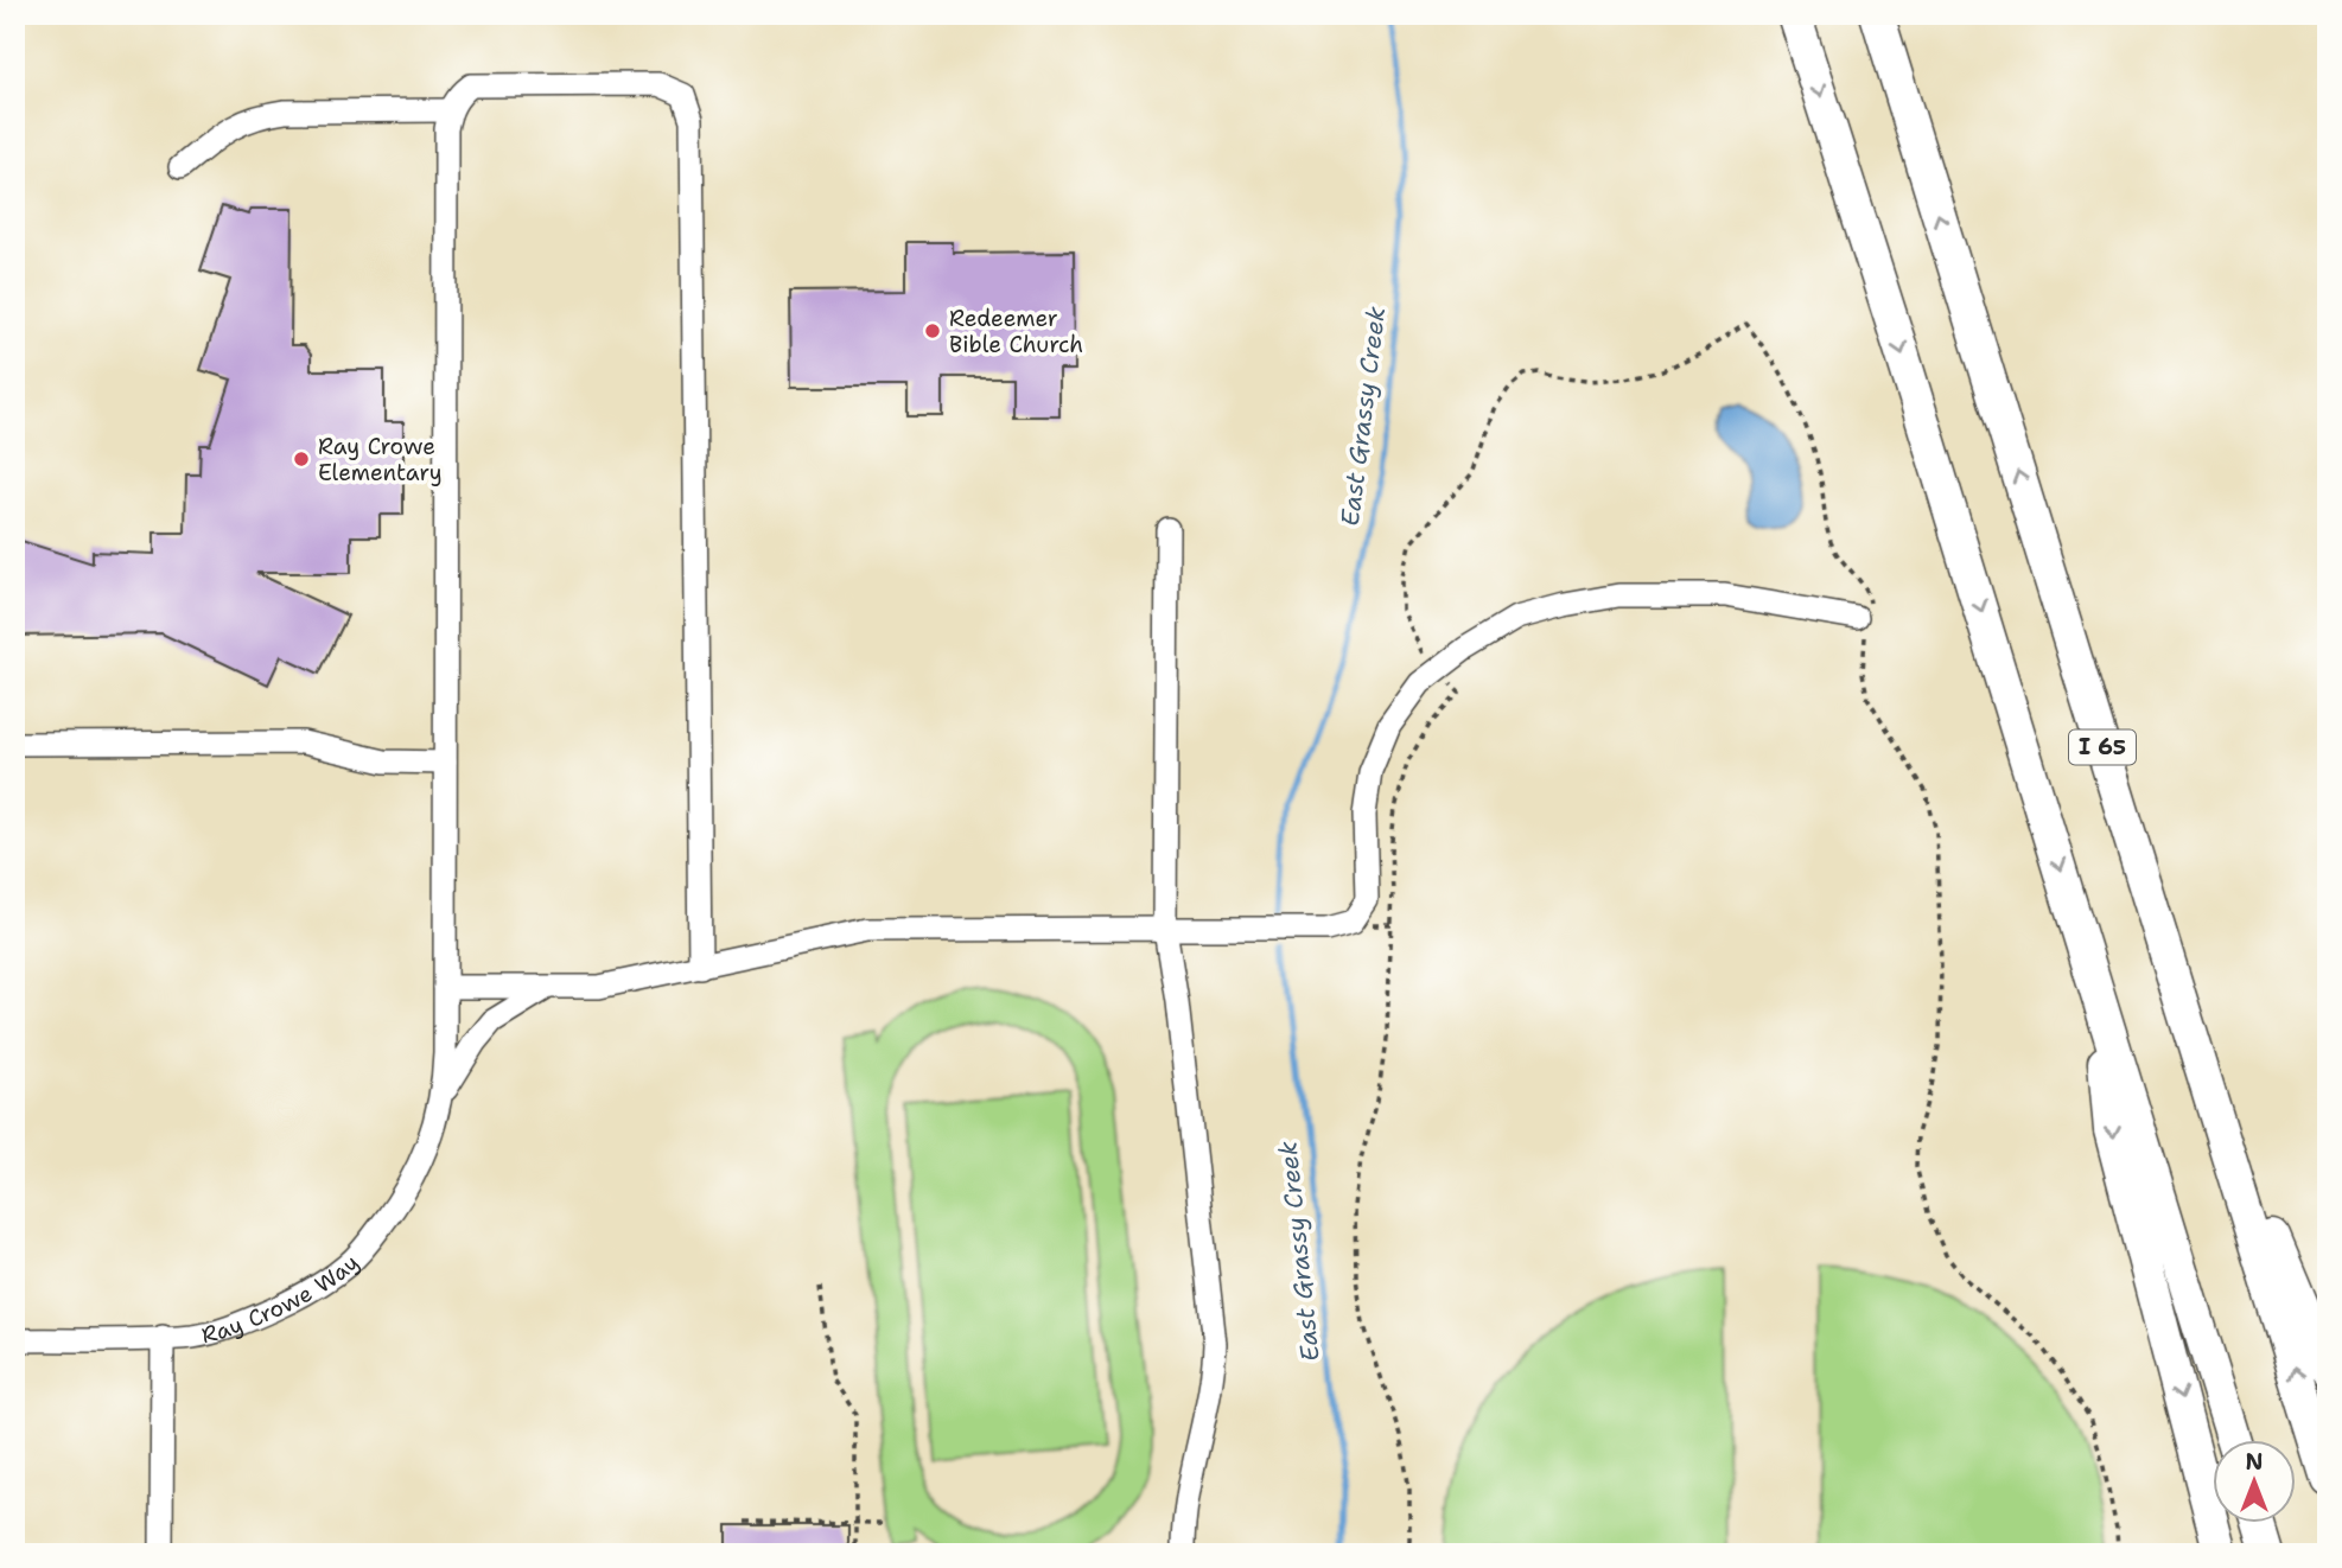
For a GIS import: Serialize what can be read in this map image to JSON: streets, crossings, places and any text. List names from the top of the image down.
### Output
{
  "streets": {
    "highway": ["I 65"],
    "street": ["Ray Crowe Way"]
  },
  "water": ["East Grassy Creek"],
  "places": ["Redeemer Bible Church", "Ray Crowe Elementary"],
  "north": "top"
}
